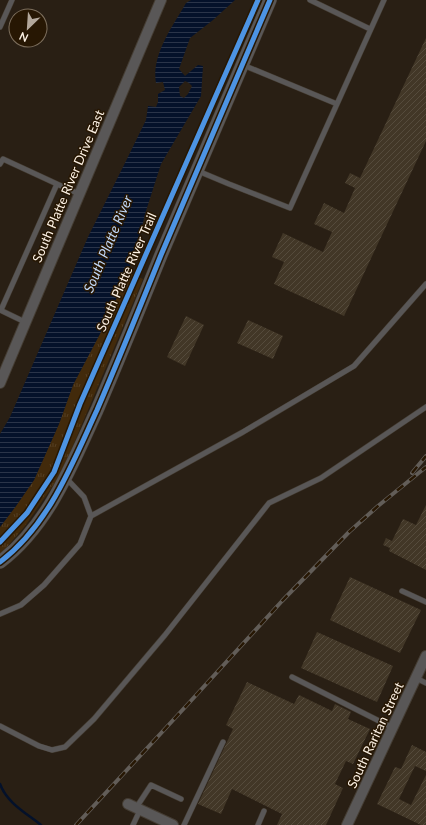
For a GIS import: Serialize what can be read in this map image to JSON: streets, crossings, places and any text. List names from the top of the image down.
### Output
{
  "streets": {
    "street": ["South Platte River Drive East", "South Raritan Street"],
    "cycle path": ["South Platte River Trail"]
  },
  "water": ["South Platte River"],
  "north": "bottom left"
}
